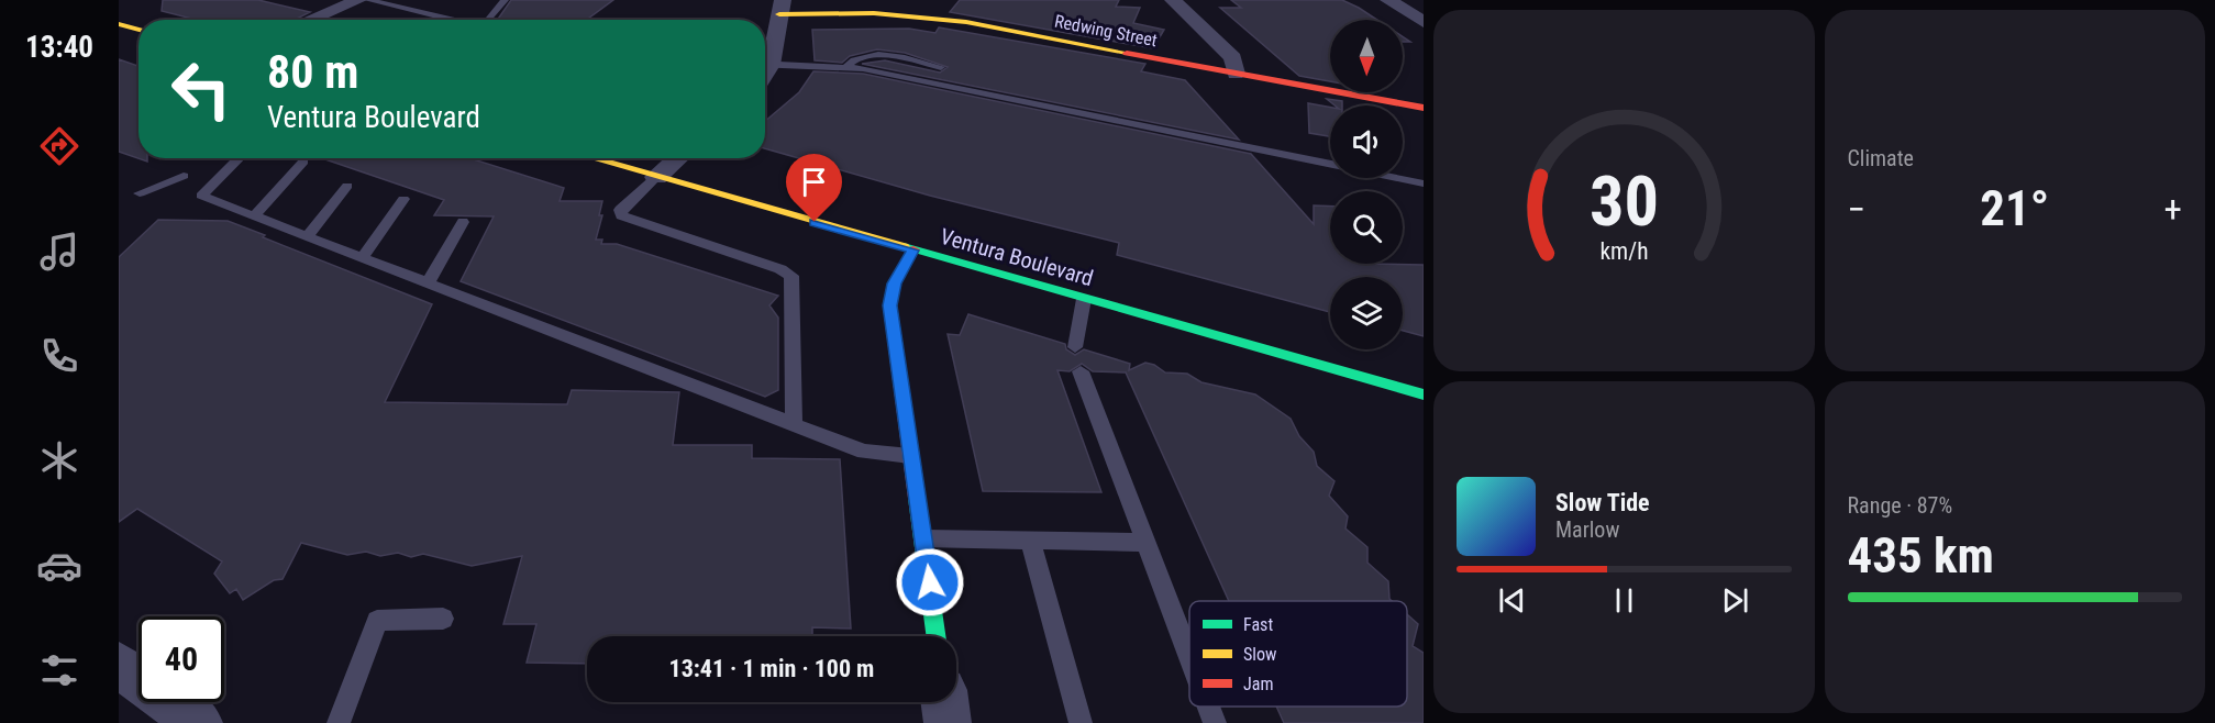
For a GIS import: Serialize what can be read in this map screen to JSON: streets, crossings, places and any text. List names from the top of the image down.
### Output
{
  "streets": {
    "street": ["Redwing Street", "Ventura Boulevard"]
  },
  "legend": ["Fast", "Slow", "Jam"],
  "north": "bottom",
  "page": {
    "tabs": "13:40",
    "tile": [
      "Climate",
      ["Range · 87%", "435 km"]
    ],
    "turn": ["80 m", "Ventura Boulevard"],
    "heat": ["−", "21°", "+"],
    "song": ["Slow Tide", "Marlow"],
    "limit": "40",
    "trip": "13:41 · 1 min · 100 m",
    "gauge": ["30", "km/h"]
  }
}
